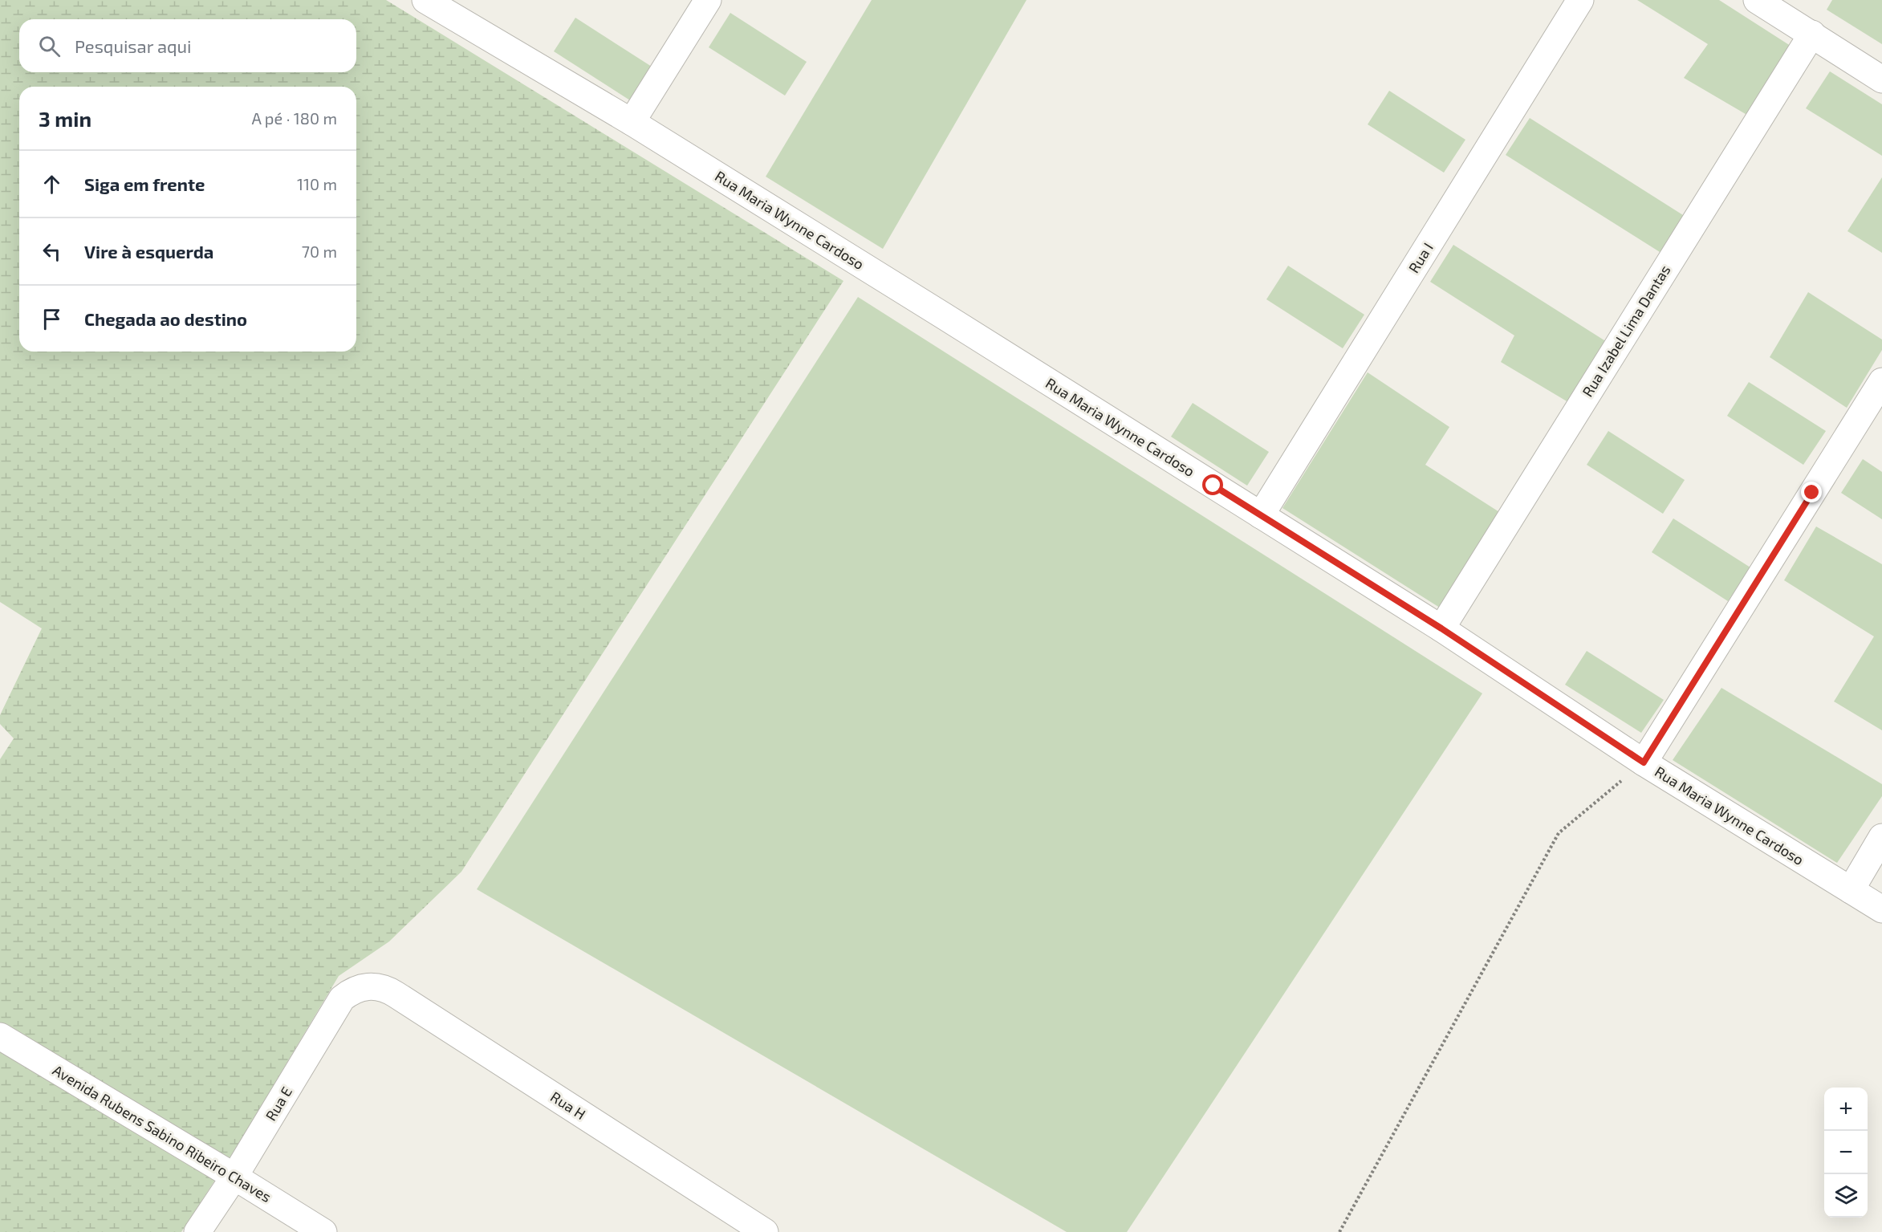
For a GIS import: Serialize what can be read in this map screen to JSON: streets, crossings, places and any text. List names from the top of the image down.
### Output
{
  "streets": {
    "street": [
      "Rua Maria Wynne Cardoso",
      "Rua I",
      "Rua Izabel Lima Dantas",
      "Rua E",
      "Rua H",
      "Avenida Rubens Sabino Ribeiro Chaves"
    ]
  },
  "crossings": [
    ["Rua Maria Wynne Cardoso", "Rua I"],
    ["Rua Maria Wynne Cardoso", "Rua Izabel Lima Dantas"],
    ["Rua E", "Rua H"],
    ["Rua E", "Avenida Rubens Sabino Ribeiro Chaves"]
  ],
  "page": {
    "search": "Pesquisar aqui",
    "heading": ["3 min", "A pé · 180 m"],
    "list": [
      ["Siga em frente", "110 m"],
      ["Vire à esquerda", "70 m"],
      "Chegada ao destino"
    ],
    "map_buttons": ["+", "−"]
  }
}
